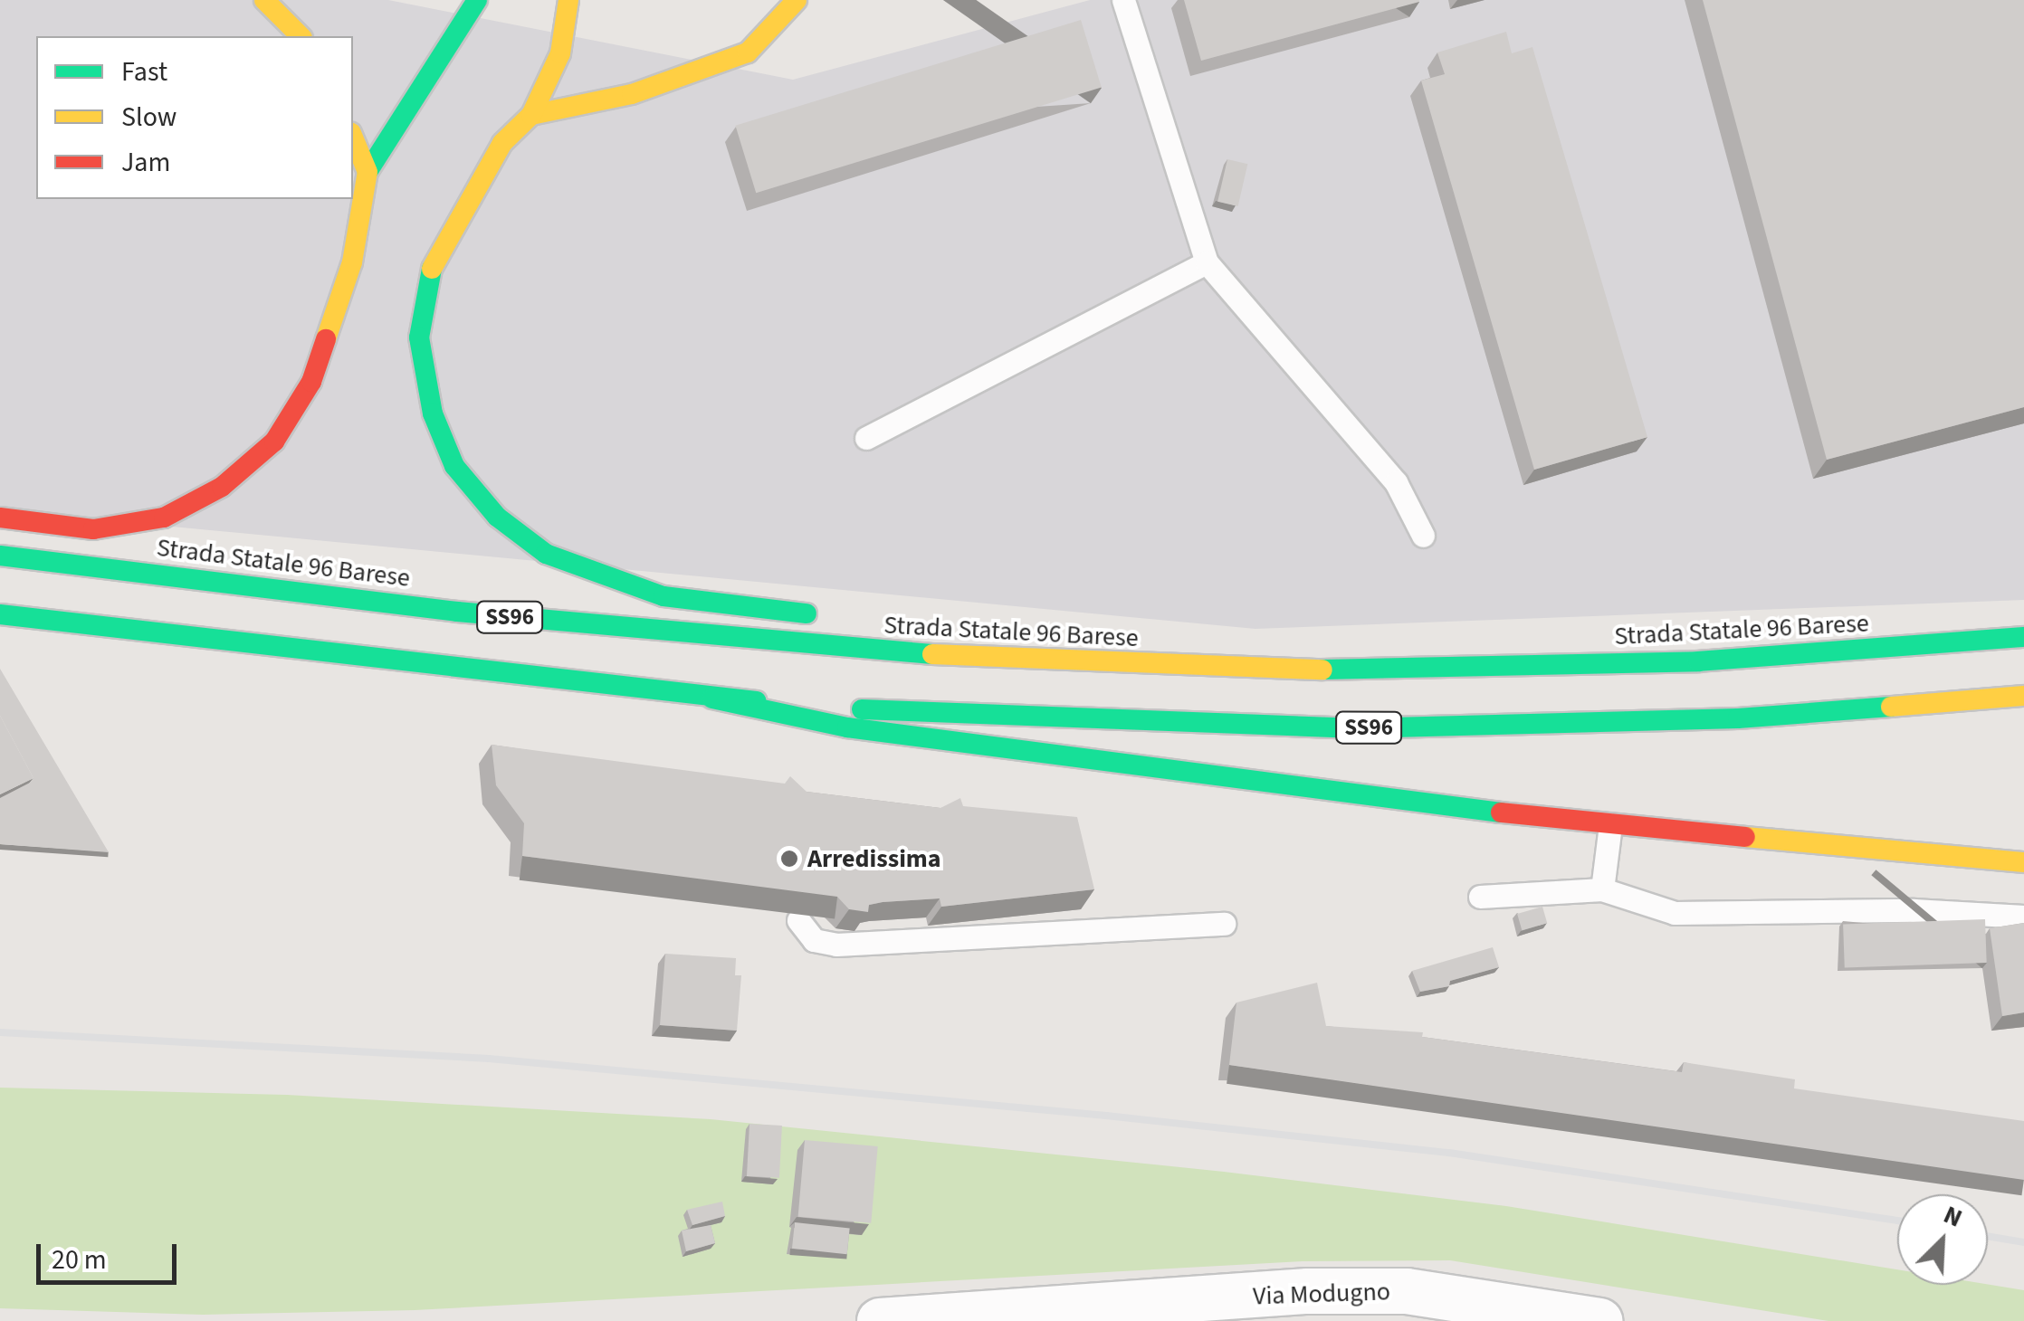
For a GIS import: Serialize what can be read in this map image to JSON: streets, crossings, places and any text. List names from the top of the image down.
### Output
{
  "streets": {
    "main road": ["Strada Statale 96 Barese", "SS96"],
    "street": ["Via Modugno"]
  },
  "places": ["Arredissima"],
  "legend": ["Fast", "Slow", "Jam"],
  "scale_bar": "20 m",
  "north": "top right"
}
